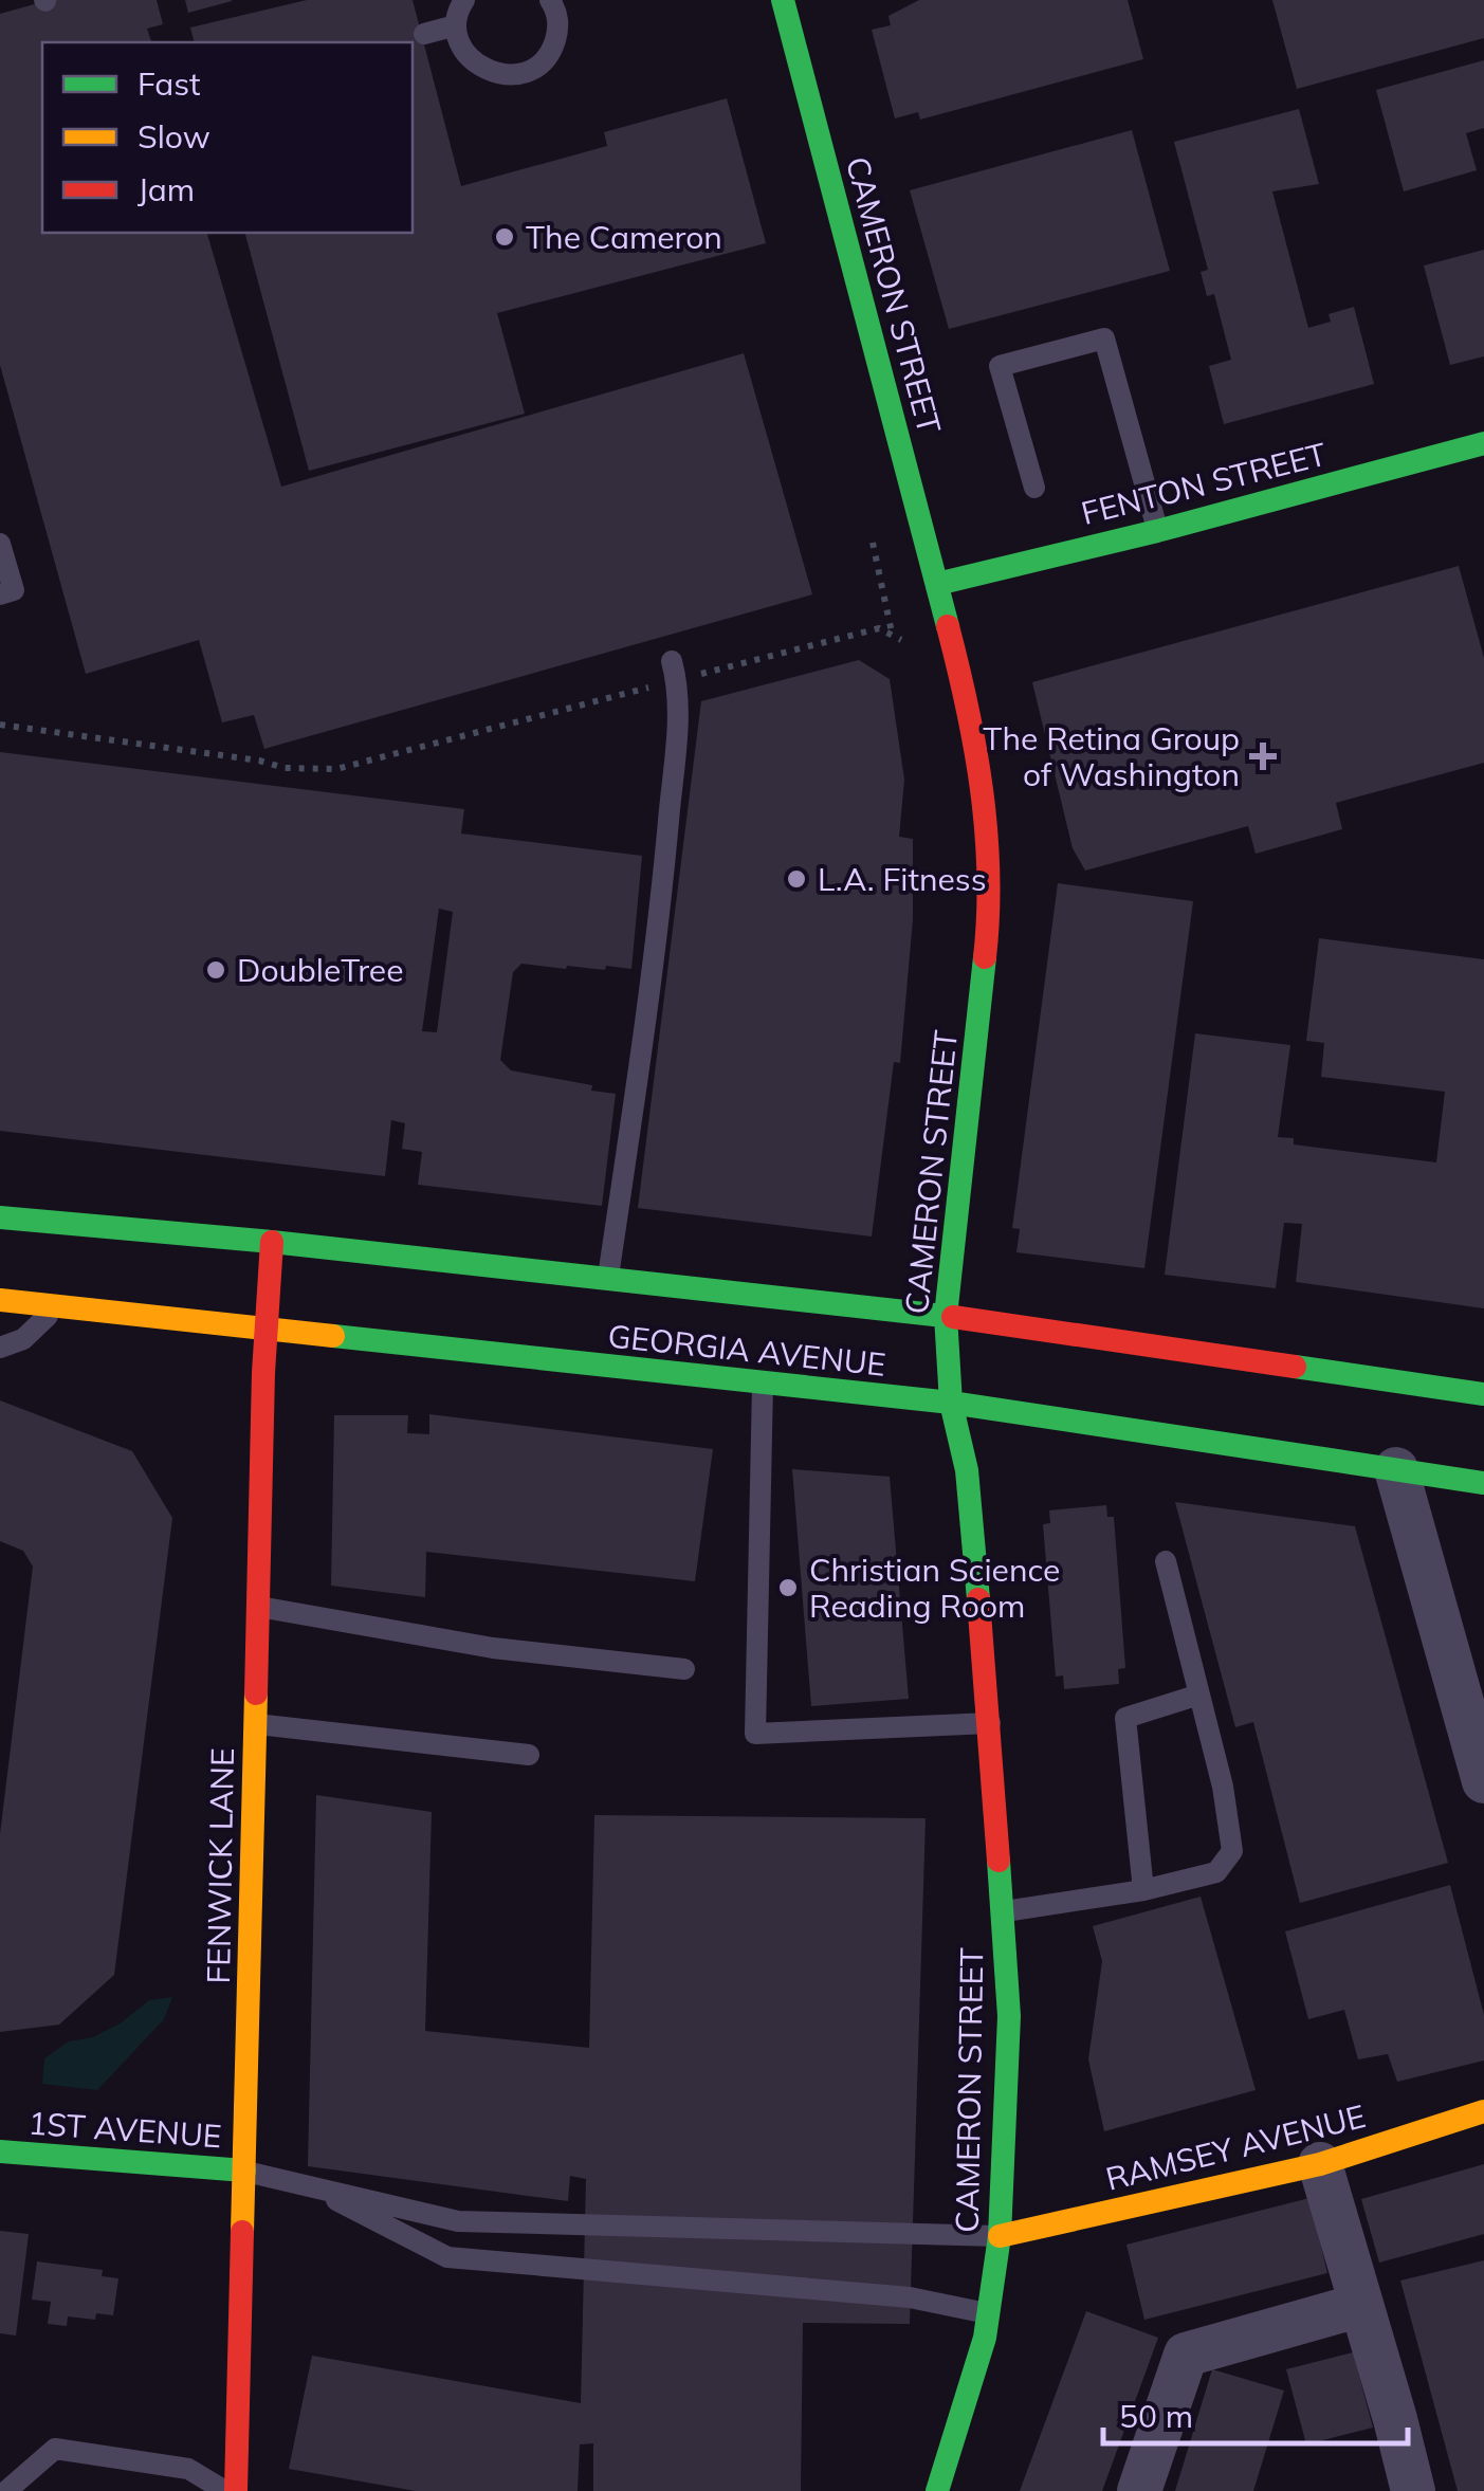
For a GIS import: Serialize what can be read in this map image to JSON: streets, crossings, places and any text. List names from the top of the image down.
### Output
{
  "streets": {
    "street": [
      "CAMERON STREET",
      "FENTON STREET",
      "GEORGIA AVENUE",
      "FENWICK LANE",
      "1ST AVENUE",
      "RAMSEY AVENUE"
    ]
  },
  "crossings": [
    ["CAMERON STREET", "FENTON STREET"],
    ["CAMERON STREET", "GEORGIA AVENUE"],
    ["CAMERON STREET", "RAMSEY AVENUE"],
    ["GEORGIA AVENUE", "FENWICK LANE"],
    ["FENWICK LANE", "1ST AVENUE"]
  ],
  "places": {
    "other": [
      "The Cameron",
      "L.A. Fitness",
      "DoubleTree",
      "Christian Science Reading Room"
    ],
    "health": ["The Retina Group of Washington"]
  },
  "legend": ["Fast", "Slow", "Jam"],
  "scale_bar": "50 m"
}
